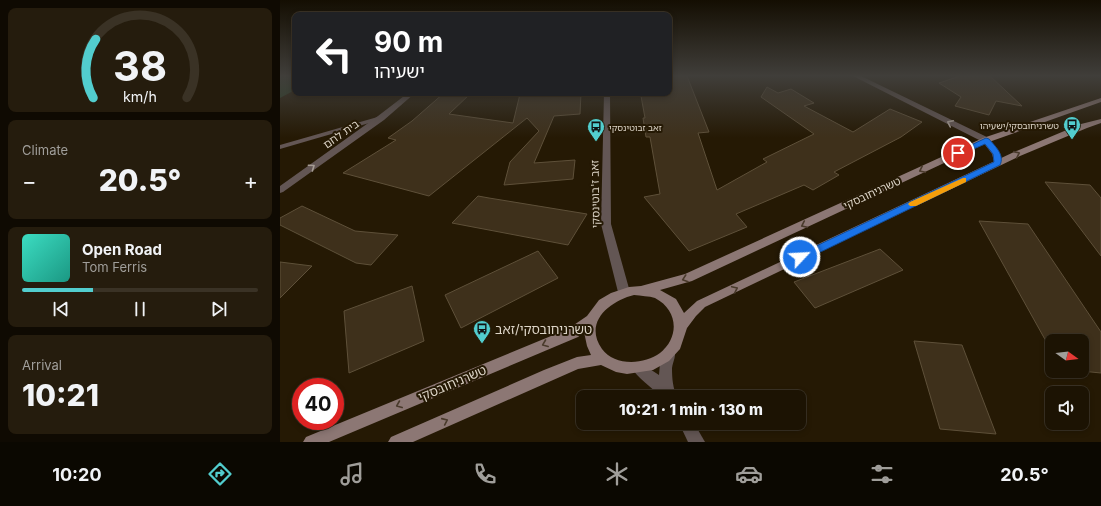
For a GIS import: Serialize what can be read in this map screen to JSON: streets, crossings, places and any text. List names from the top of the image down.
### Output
{
  "streets": {
    "street": ["בית לחם", "טשרניחובסקי", "זאב ז'בוטינסקי"]
  },
  "crossings": [
    ["טשרניחובסקי", "זאב ז'בוטינסקי"]
  ],
  "one_way": ["בית לחם"],
  "places": {
    "bus stop": ["טשרניחובסקי/ישעיהו", "זאב זבוטינסקי", "טשרניחובסקי/זאב"]
  },
  "north": "right",
  "page": {
    "turn": ["90 m", "ישעיהו"],
    "tile": [
      "Climate",
      ["Arrival", "10:21"]
    ],
    "heat": ["−", "20.5°", "+"],
    "song": ["Open Road", "Tom Ferris"],
    "limit": "40",
    "trip": "10:21 · 1 min · 130 m",
    "tabs": ["10:20", "20.5°"],
    "gauge": ["38", "km/h"]
  }
}
